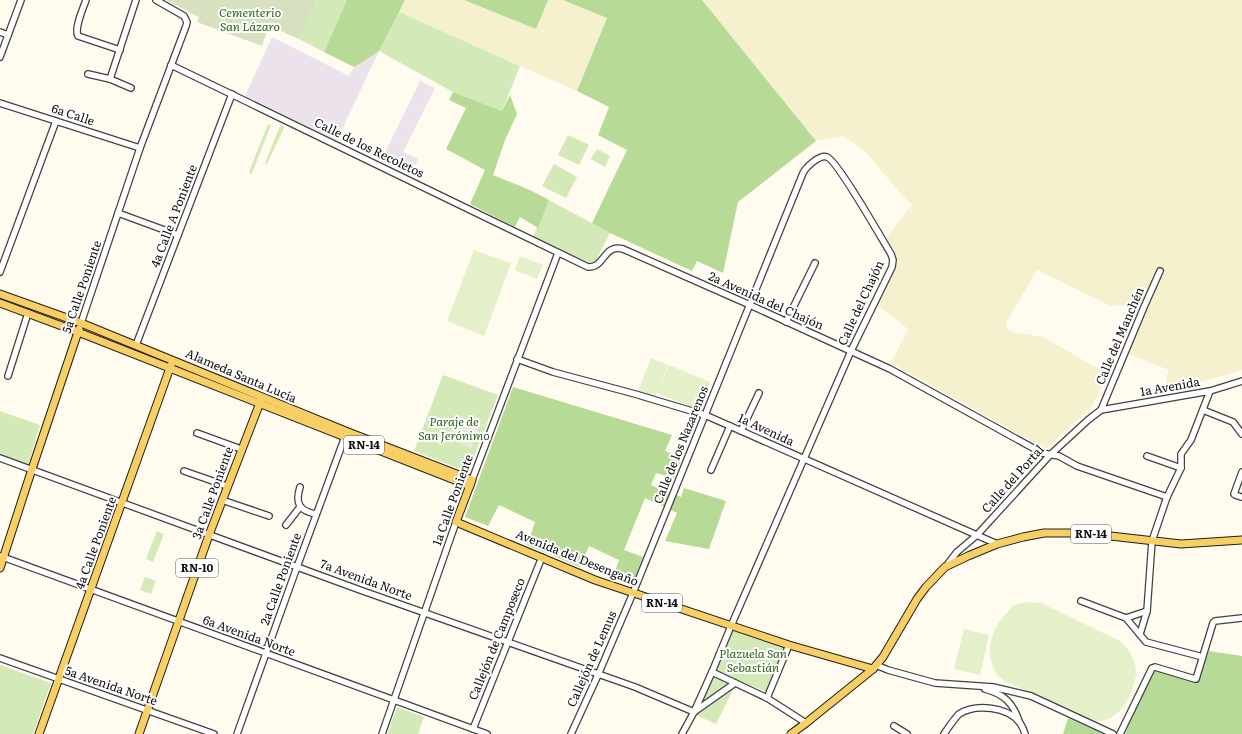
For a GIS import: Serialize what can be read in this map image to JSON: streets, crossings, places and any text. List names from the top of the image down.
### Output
{
  "streets": {
    "main road": [
      "5a Calle Poniente",
      "Alameda Santa Lucía",
      "RN-14",
      "3a Calle Poniente",
      "1a Calle Poniente",
      "4a Calle Poniente",
      "Avenida del Desengaño",
      "RN-10"
    ],
    "street": [
      "6a Calle",
      "Calle de los Recoletos",
      "4a Calle A Poniente",
      "2a Avenida del Chajón",
      "Calle del Chajón",
      "Calle del Manchén",
      "1a Avenida",
      "Calle de los Nazarenos",
      "Calle del Portal",
      "2a Calle Poniente",
      "7a Avenida Norte",
      "6a Avenida Norte",
      "Callejón de Camposeco",
      "Callejón de Lemus",
      "5a Avenida Norte"
    ]
  },
  "crossings": [
    ["6a Calle", "5a Calle Poniente"],
    ["Calle de los Recoletos", "4a Calle A Poniente"],
    ["Calle de los Recoletos", "5a Calle Poniente"],
    ["Calle de los Recoletos", "2a Avenida del Chajón"],
    ["Calle de los Recoletos", "1a Calle Poniente"],
    ["4a Calle A Poniente", "Alameda Santa Lucía"],
    ["5a Calle Poniente", "Alameda Santa Lucía"],
    ["5a Calle Poniente", "7a Avenida Norte"],
    ["5a Calle Poniente", "6a Avenida Norte"],
    ["2a Avenida del Chajón", "Calle del Chajón"],
    ["2a Avenida del Chajón", "Calle de los Nazarenos"],
    ["2a Avenida del Chajón", "Calle del Portal"],
    ["2a Avenida del Chajón", "1a Calle Poniente"],
    ["Calle del Chajón", "1a Avenida"],
    ["Calle del Chajón", "Calle de los Nazarenos"],
    ["Calle del Chajón", "Avenida del Desengaño"],
    ["Calle del Chajón", "7a Avenida Norte"],
    ["Calle del Manchén", "1a Avenida"],
    ["Calle del Manchén", "Calle del Portal"],
    ["Alameda Santa Lucía", "3a Calle Poniente"],
    ["Alameda Santa Lucía", "1a Calle Poniente"],
    ["Alameda Santa Lucía", "4a Calle Poniente"],
    ["Alameda Santa Lucía", "2a Calle Poniente"],
    ["1a Avenida", "RN-14"],
    ["1a Avenida", "Calle de los Nazarenos"],
    ["1a Avenida", "Calle del Portal"],
    ["1a Avenida", "1a Calle Poniente"],
    ["RN-14", "Calle del Portal"],
    ["RN-14", "Avenida del Desengaño"],
    ["Calle de los Nazarenos", "Avenida del Desengaño"],
    ["Calle de los Nazarenos", "Callejón de Lemus"],
    ["3a Calle Poniente", "7a Avenida Norte"],
    ["3a Calle Poniente", "6a Avenida Norte"],
    ["3a Calle Poniente", "5a Avenida Norte"],
    ["1a Calle Poniente", "Avenida del Desengaño"],
    ["1a Calle Poniente", "7a Avenida Norte"],
    ["1a Calle Poniente", "6a Avenida Norte"],
    ["4a Calle Poniente", "7a Avenida Norte"],
    ["4a Calle Poniente", "6a Avenida Norte"],
    ["4a Calle Poniente", "5a Avenida Norte"],
    ["Avenida del Desengaño", "Callejón de Camposeco"],
    ["Avenida del Desengaño", "Callejón de Lemus"],
    ["2a Calle Poniente", "7a Avenida Norte"],
    ["2a Calle Poniente", "6a Avenida Norte"],
    ["7a Avenida Norte", "Callejón de Camposeco"],
    ["7a Avenida Norte", "Callejón de Lemus"],
    ["6a Avenida Norte", "Callejón de Camposeco"]
  ],
  "parks": ["Cementerio San Lázaro", "Paraje de San Jerónimo", "Plazuela San Sebastián"]
}
